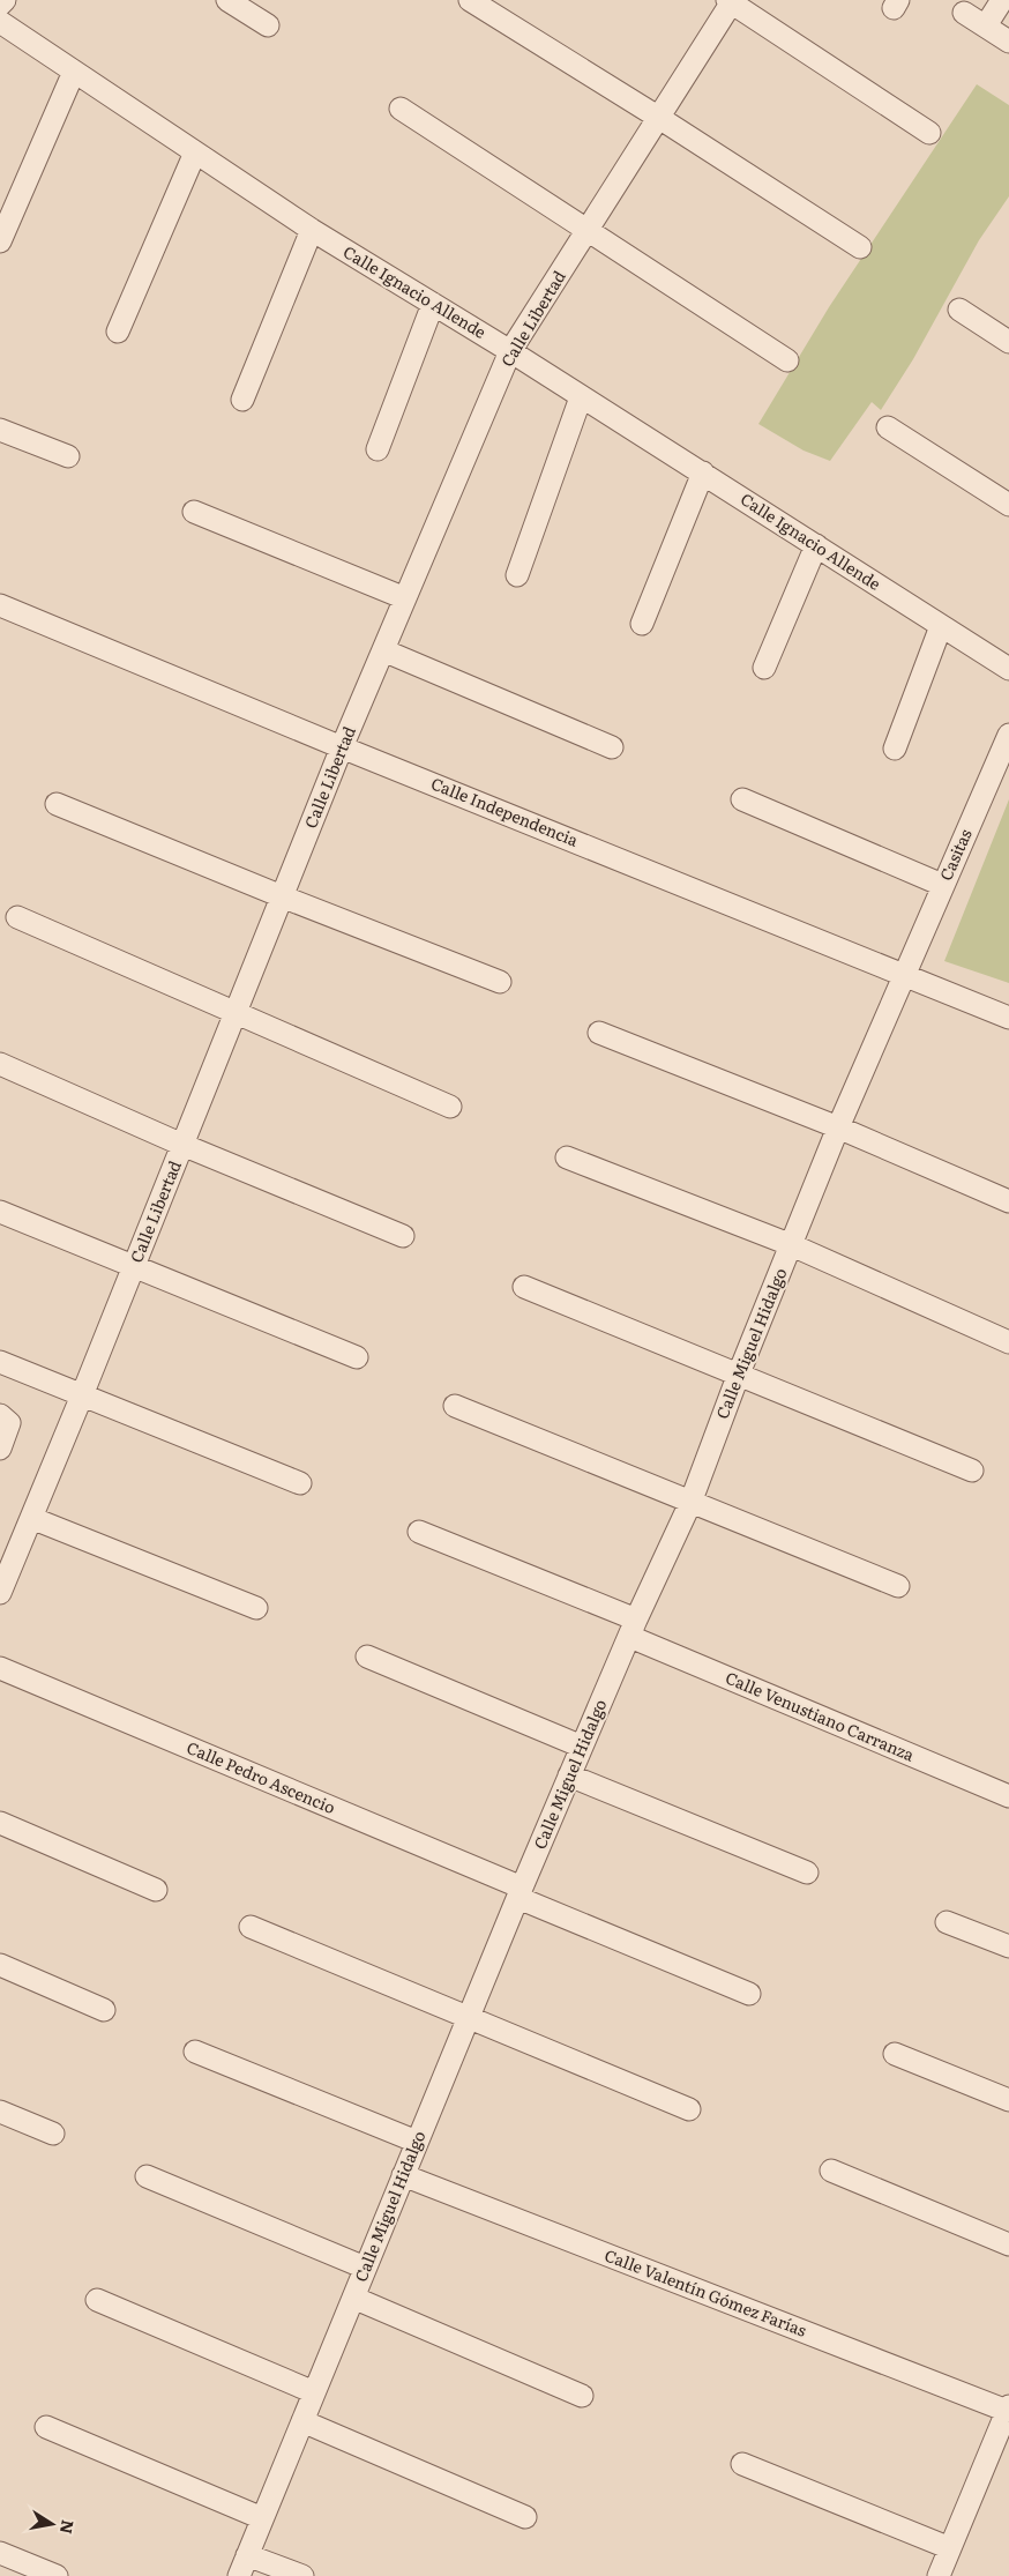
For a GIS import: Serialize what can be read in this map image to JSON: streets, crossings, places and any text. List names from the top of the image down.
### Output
{
  "streets": {
    "street": [
      "Calle Ignacio Allende",
      "Calle Libertad",
      "Calle Independencia",
      "Casitas",
      "Calle Miguel Hidalgo",
      "Calle Venustiano Carranza",
      "Calle Pedro Ascencio",
      "Calle Valentín Gómez Farías"
    ]
  },
  "crossings": [
    ["Calle Ignacio Allende", "Calle Libertad"],
    ["Calle Libertad", "Calle Independencia"],
    ["Calle Independencia", "Casitas"],
    ["Calle Independencia", "Calle Miguel Hidalgo"],
    ["Casitas", "Calle Miguel Hidalgo"],
    ["Calle Miguel Hidalgo", "Calle Venustiano Carranza"],
    ["Calle Miguel Hidalgo", "Calle Pedro Ascencio"],
    ["Calle Miguel Hidalgo", "Calle Valentín Gómez Farías"]
  ],
  "north": "right"
}
